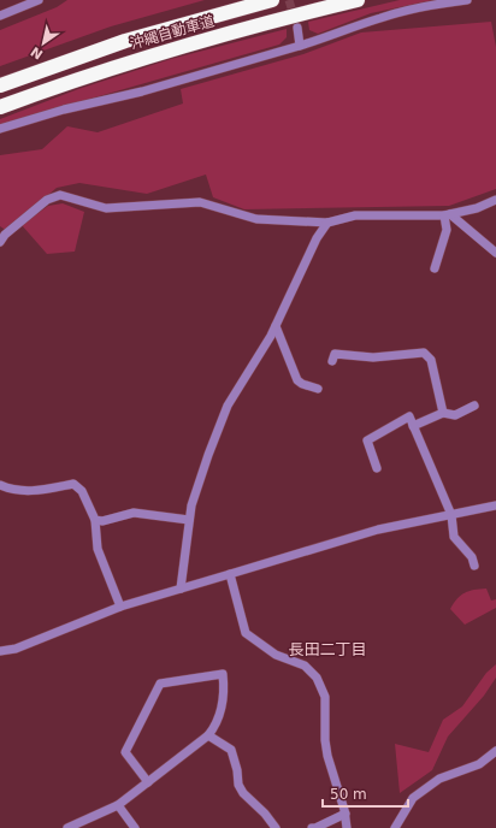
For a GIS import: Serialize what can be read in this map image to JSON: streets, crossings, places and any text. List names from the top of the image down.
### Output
{
  "streets": {
    "highway": ["沖縄自動車道"]
  },
  "districts": ["長田二丁目"],
  "scale_bar": "50 m",
  "north": "bottom left"
}
